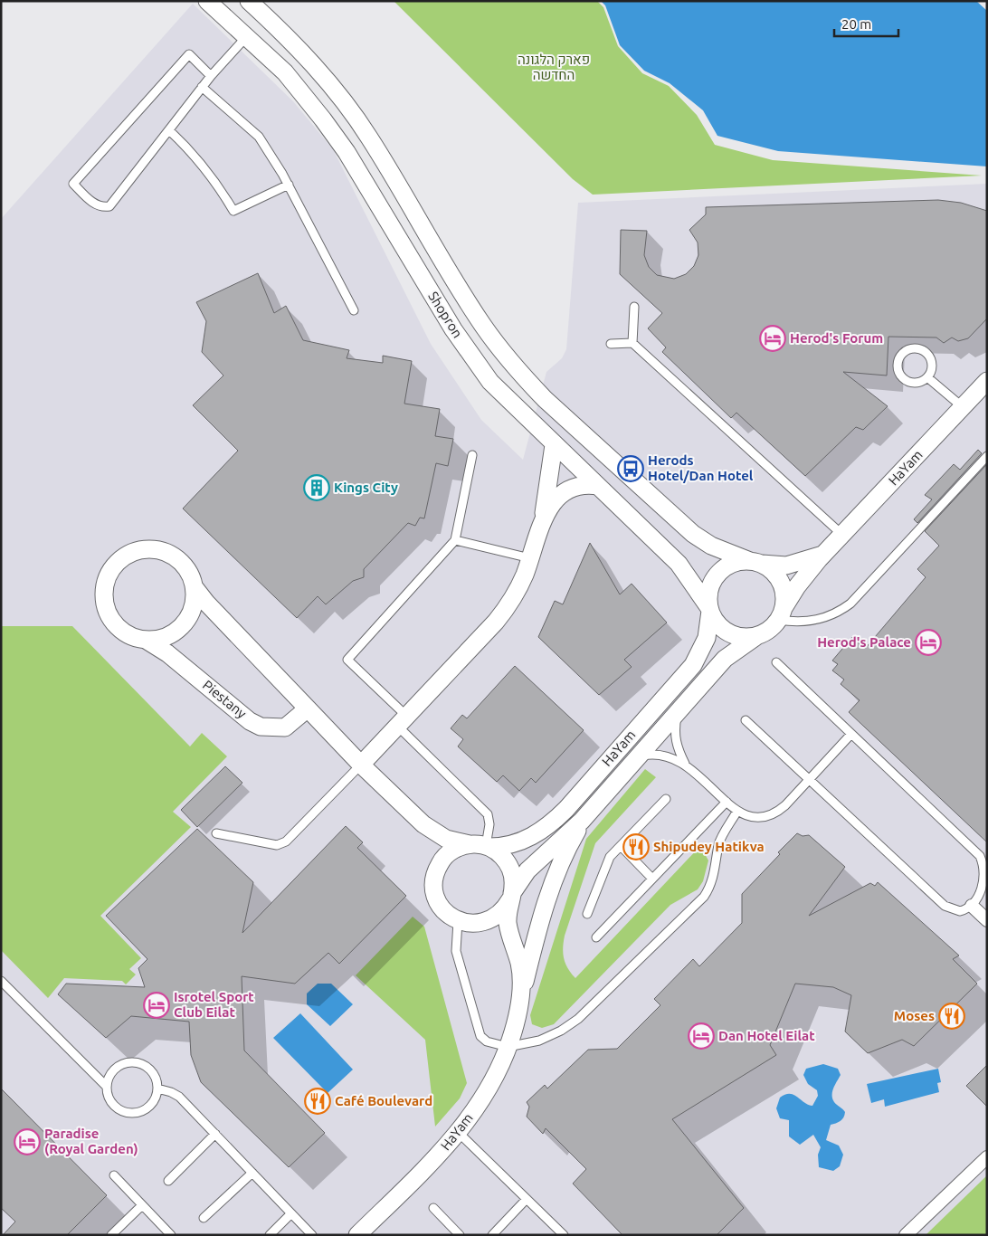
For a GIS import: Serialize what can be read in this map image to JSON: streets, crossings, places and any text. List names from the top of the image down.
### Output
{
  "streets": {
    "street": ["Shopron", "HaYam", "Piestany"]
  },
  "crossings": [
    ["Shopron", "HaYam"]
  ],
  "parks": ["פארק הלגונה החדשה"],
  "places": {
    "hotel": [
      "Herod's Forum",
      "Herod's Palace",
      "Isrotel Sport Club Eilat",
      "Dan Hotel Eilat",
      "Paradise (Royal Garden)"
    ],
    "bus stop": ["Herods Hotel/Dan Hotel"],
    "building": ["Kings City"],
    "restaurant": ["Shipudey Hatikva", "Moses", "Café Boulevard"]
  },
  "scale_bar": "20 m"
}
